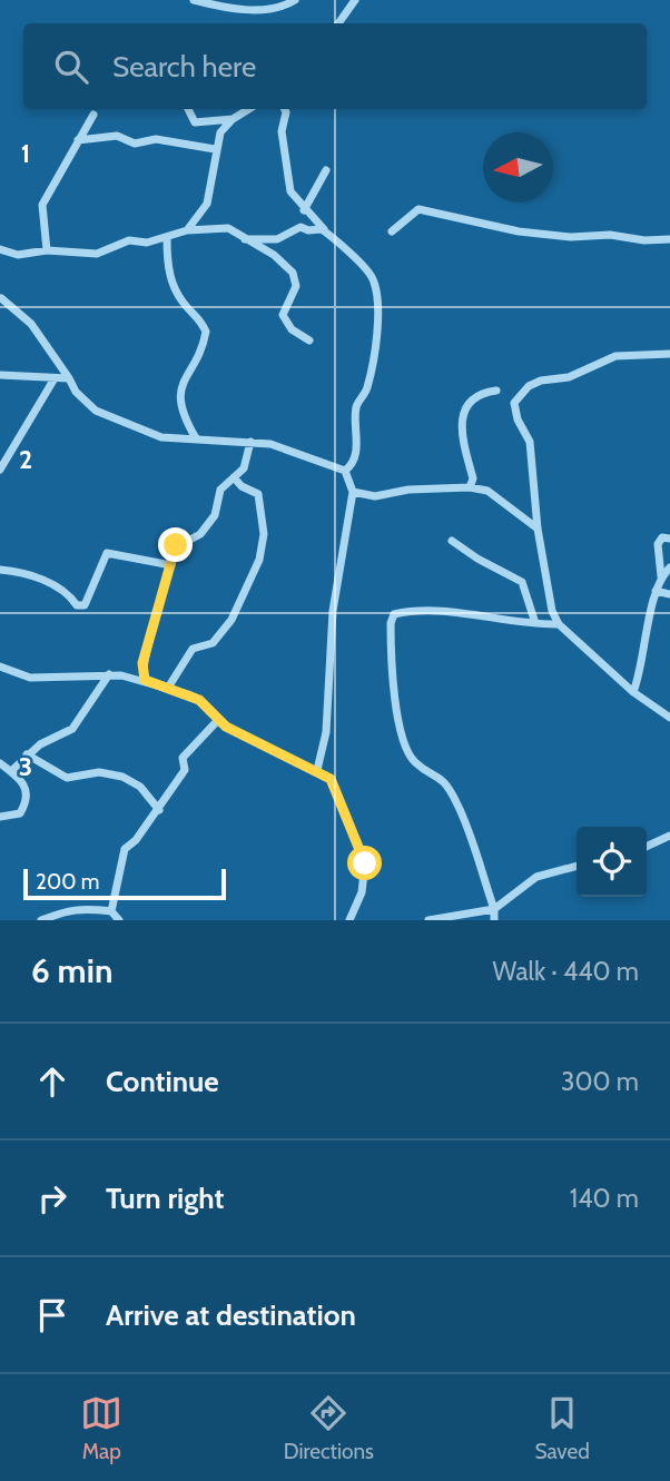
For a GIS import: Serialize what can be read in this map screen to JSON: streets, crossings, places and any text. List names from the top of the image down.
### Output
{
  "scale_bar": "200 m",
  "north": "left",
  "page": {
    "search": "Search here",
    "scale": "200 m",
    "heading": ["6 min", "Walk · 440 m"],
    "list": [
      ["Continue", "300 m"],
      ["Turn right", "140 m"],
      "Arrive at destination"
    ],
    "nav": ["Map", "Directions", "Saved"]
  },
  "grid": {
    "rows": ["1", "2", "3"]
  }
}
